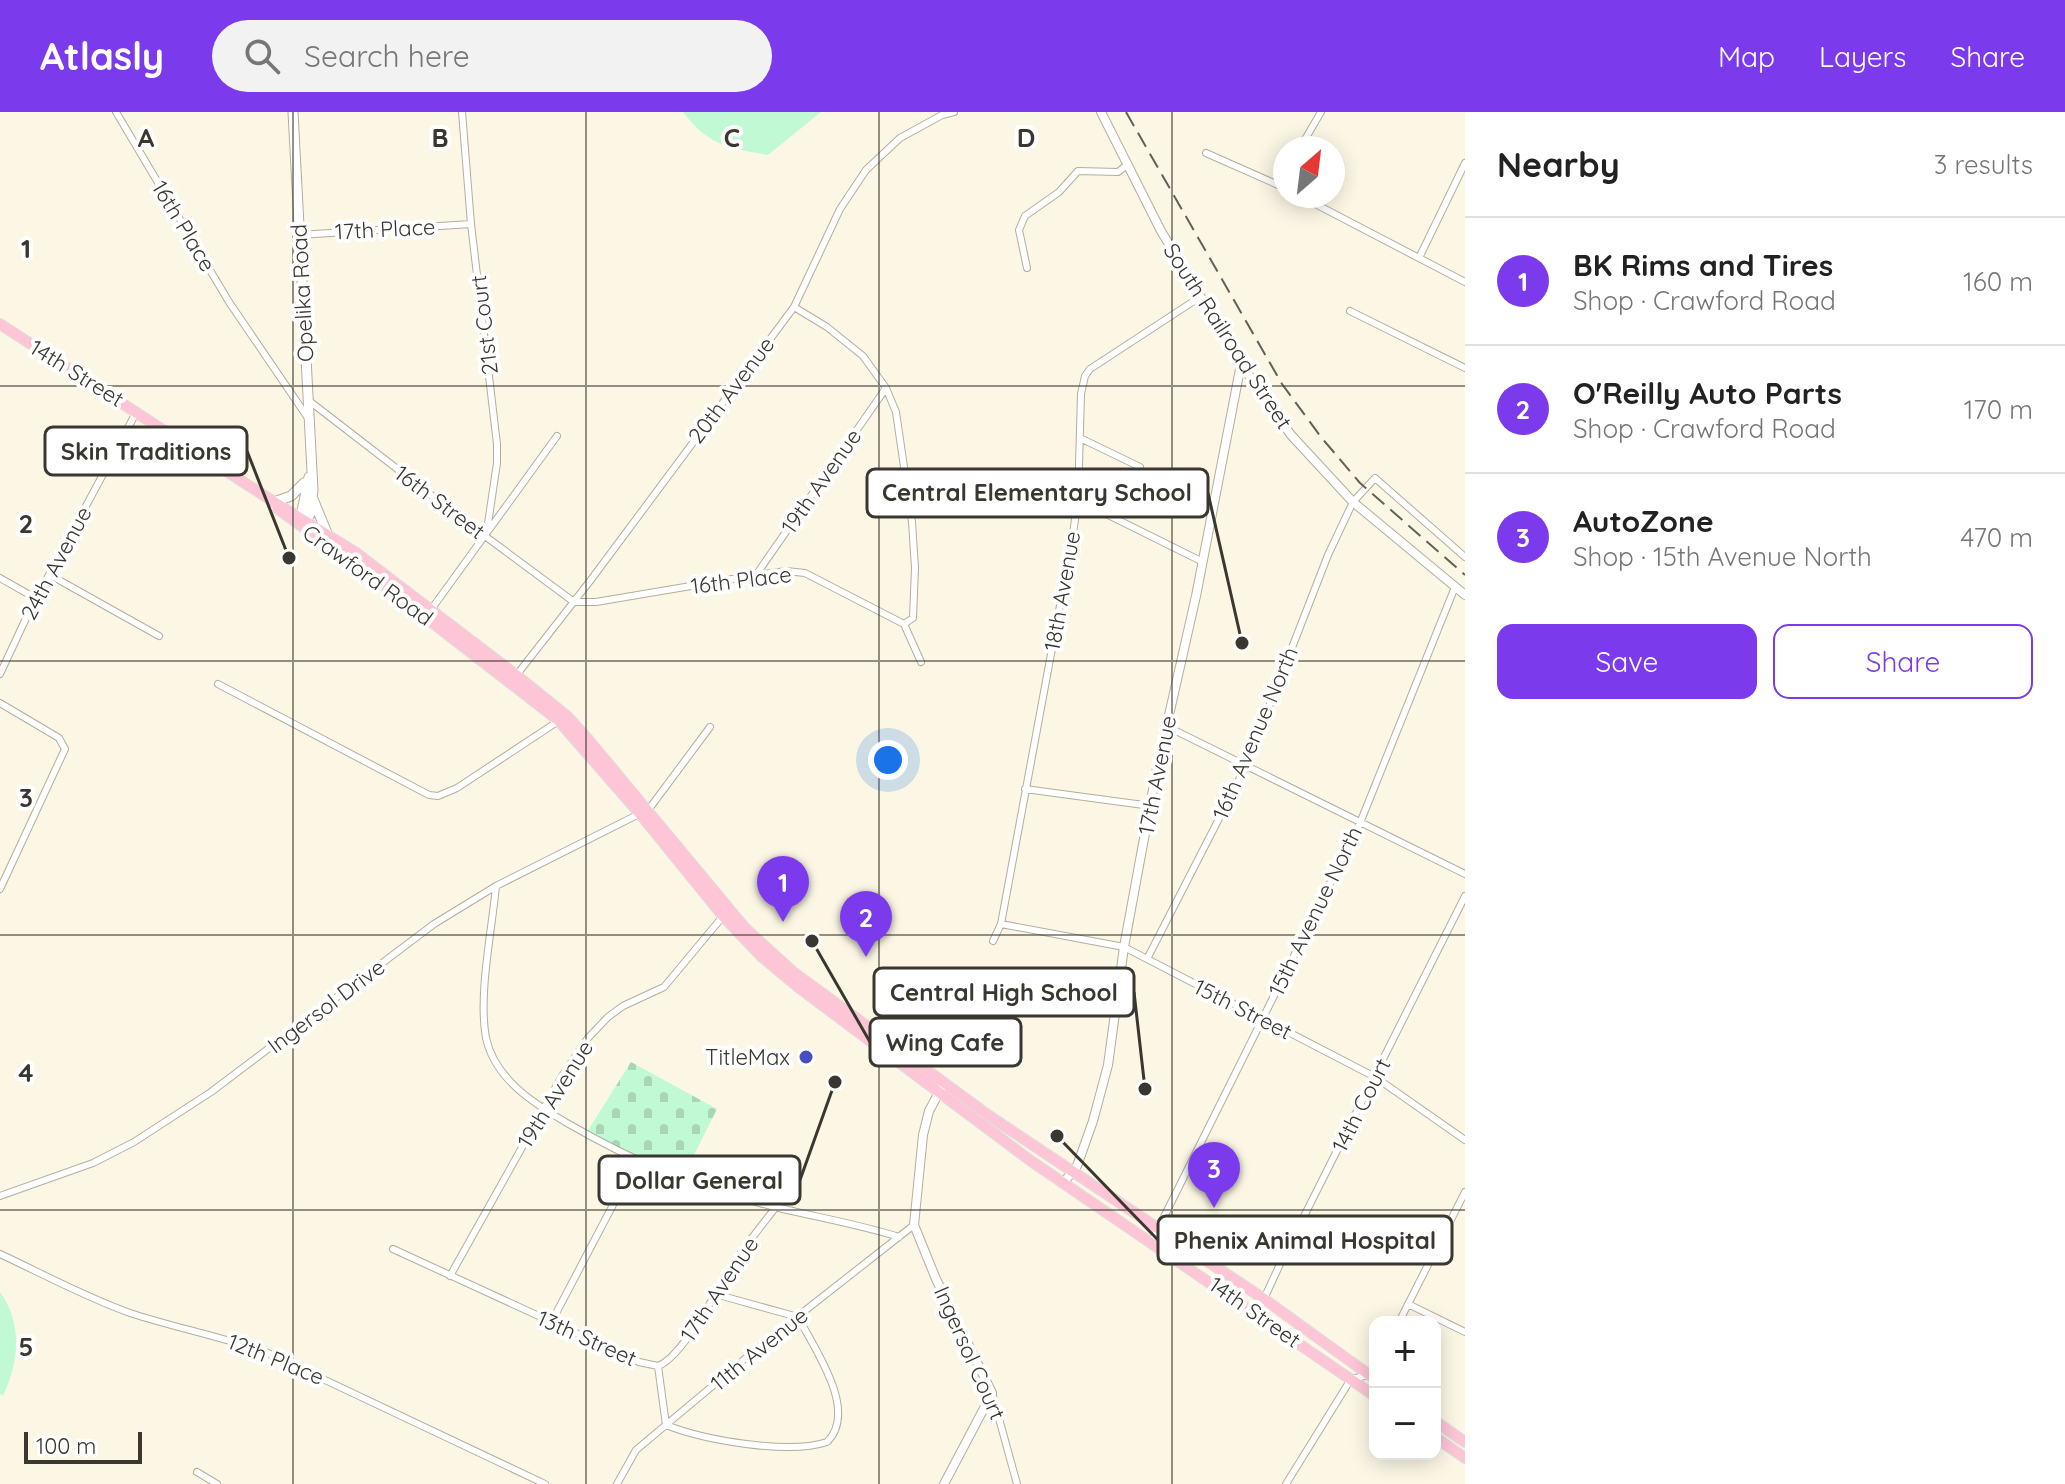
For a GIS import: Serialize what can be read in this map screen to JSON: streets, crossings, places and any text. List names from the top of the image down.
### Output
{
  "streets": {
    "main road": ["Opelika Road", "14th Street", "Crawford Road"],
    "street": [
      "16th Place",
      "17th Place",
      "21st Court",
      "South Railroad Street",
      "20th Avenue",
      "19th Avenue",
      "16th Street",
      "24th Avenue",
      "18th Avenue",
      "16th Avenue North",
      "17th Avenue",
      "15th Avenue North",
      "Ingersol Drive",
      "15th Street",
      "14th Court",
      "13th Street",
      "11th Avenue",
      "Ingersol Court",
      "12th Place"
    ]
  },
  "crossings": [
    ["16th Place", "Opelika Road"],
    ["16th Place", "20th Avenue"],
    ["16th Place", "19th Avenue"],
    ["16th Place", "16th Street"],
    ["17th Place", "Opelika Road"],
    ["17th Place", "21st Court"],
    ["Opelika Road", "16th Street"],
    ["Opelika Road", "Crawford Road"],
    ["21st Court", "16th Street"],
    ["South Railroad Street", "18th Avenue"],
    ["South Railroad Street", "16th Avenue North"],
    ["South Railroad Street", "17th Avenue"],
    ["South Railroad Street", "15th Avenue North"],
    ["14th Street", "24th Avenue"],
    ["14th Street", "Crawford Road"],
    ["14th Street", "17th Avenue"],
    ["14th Street", "15th Avenue North"],
    ["14th Street", "14th Court"],
    ["20th Avenue", "16th Street"],
    ["20th Avenue", "Crawford Road"],
    ["19th Avenue", "Crawford Road"],
    ["19th Avenue", "13th Street"],
    ["Crawford Road", "Ingersol Drive"],
    ["18th Avenue", "15th Street"],
    ["16th Avenue North", "15th Street"],
    ["17th Avenue", "15th Street"],
    ["17th Avenue", "13th Street"],
    ["15th Avenue North", "15th Street"],
    ["15th Street", "14th Court"],
    ["13th Street", "11th Avenue"],
    ["11th Avenue", "Ingersol Court"]
  ],
  "places": [
    "Skin Traditions",
    "Central Elementary School",
    "Wing Cafe",
    "TitleMax",
    "Dollar General",
    "Central High School",
    "Phenix Animal Hospital"
  ],
  "scale_bar": "100 m",
  "north": "top right",
  "page": {
    "header": "Atlasly",
    "search": "Search here",
    "nav": ["Map", "Layers", "Share"],
    "heading": ["Nearby", "3 results"],
    "list": [
      {
        "mark": "1",
        "name": "BK Rims and Tires",
        "note": "Shop · Crawford Road",
        "value": "160 m"
      },
      {
        "mark": "2",
        "name": "O'Reilly Auto Parts",
        "note": "Shop · Crawford Road",
        "value": "170 m"
      },
      {
        "mark": "3",
        "name": "AutoZone",
        "note": "Shop · 15th Avenue North",
        "value": "470 m"
      }
    ],
    "buttons": ["Save", "Share"],
    "pins": ["1", "2", "3"],
    "map_buttons": ["+", "−"],
    "scale": "100 m"
  },
  "grid": {
    "columns": [
      "A",
      "B",
      "C",
      "D"
    ],
    "rows": [
      "1",
      "2",
      "3",
      "4",
      "5"
    ]
  }
}
